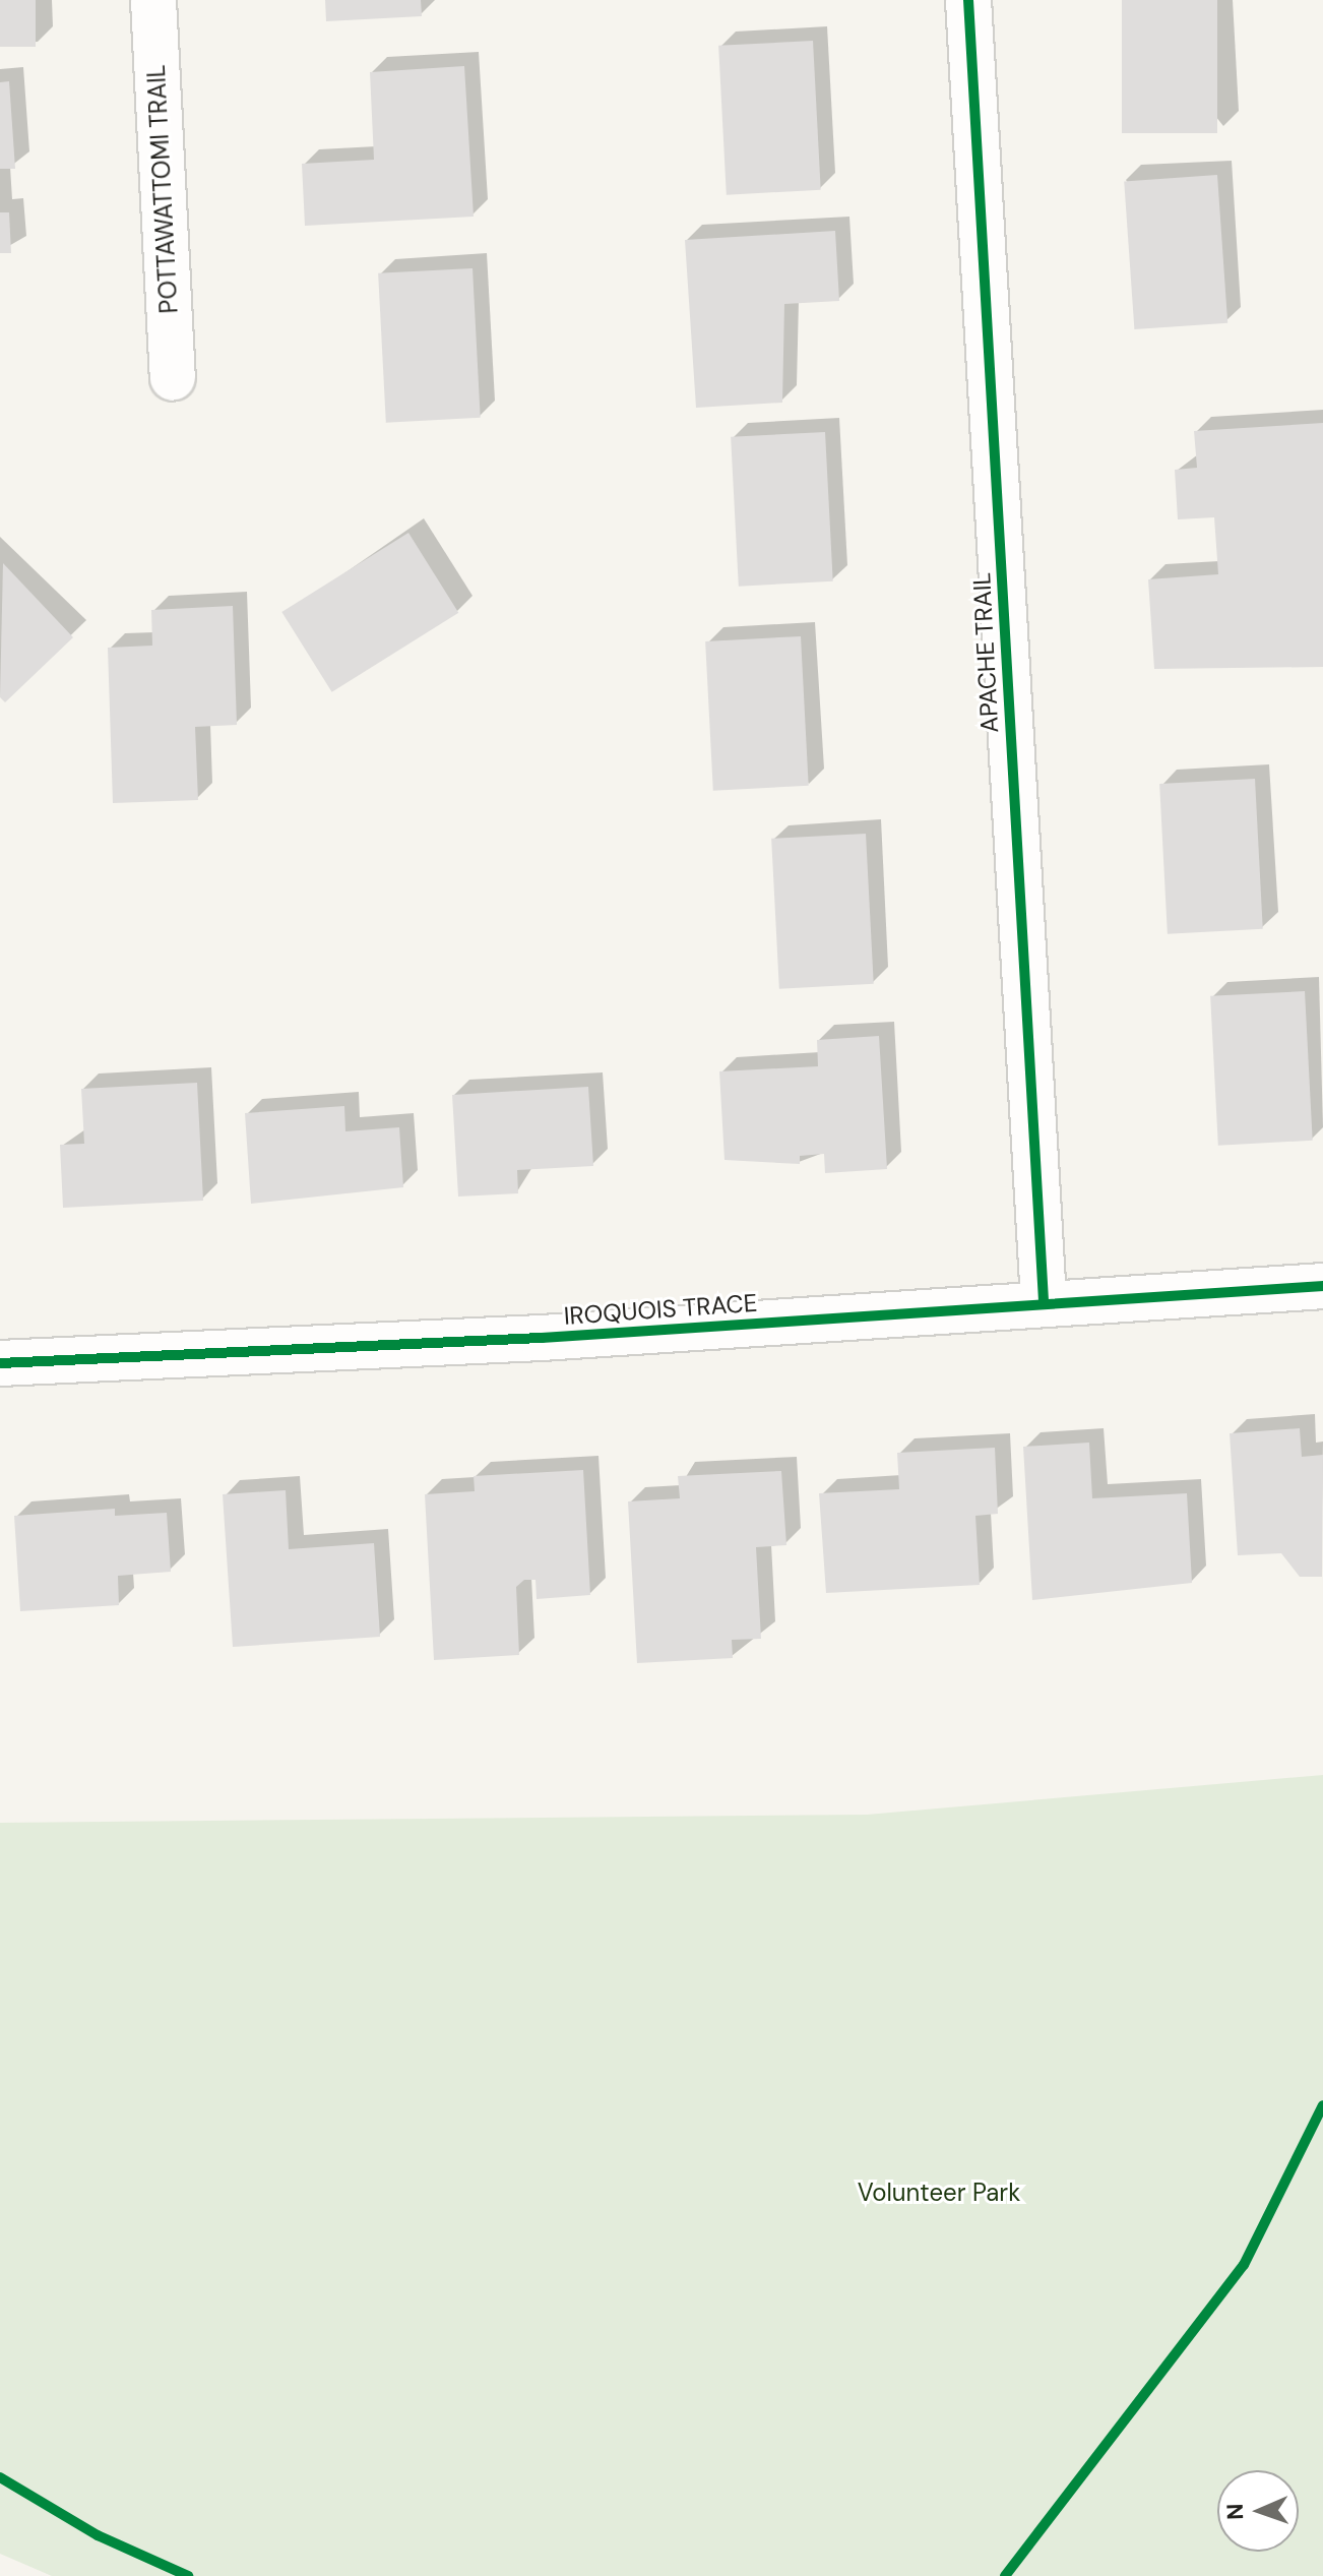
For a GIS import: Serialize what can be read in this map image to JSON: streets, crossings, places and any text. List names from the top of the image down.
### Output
{
  "streets": {
    "street": ["POTTAWATTOMI TRAIL", "APACHE TRAIL", "IROQUOIS TRACE"]
  },
  "crossings": [
    ["APACHE TRAIL", "IROQUOIS TRACE"]
  ],
  "parks": ["Volunteer Park"],
  "north": "left"
}
